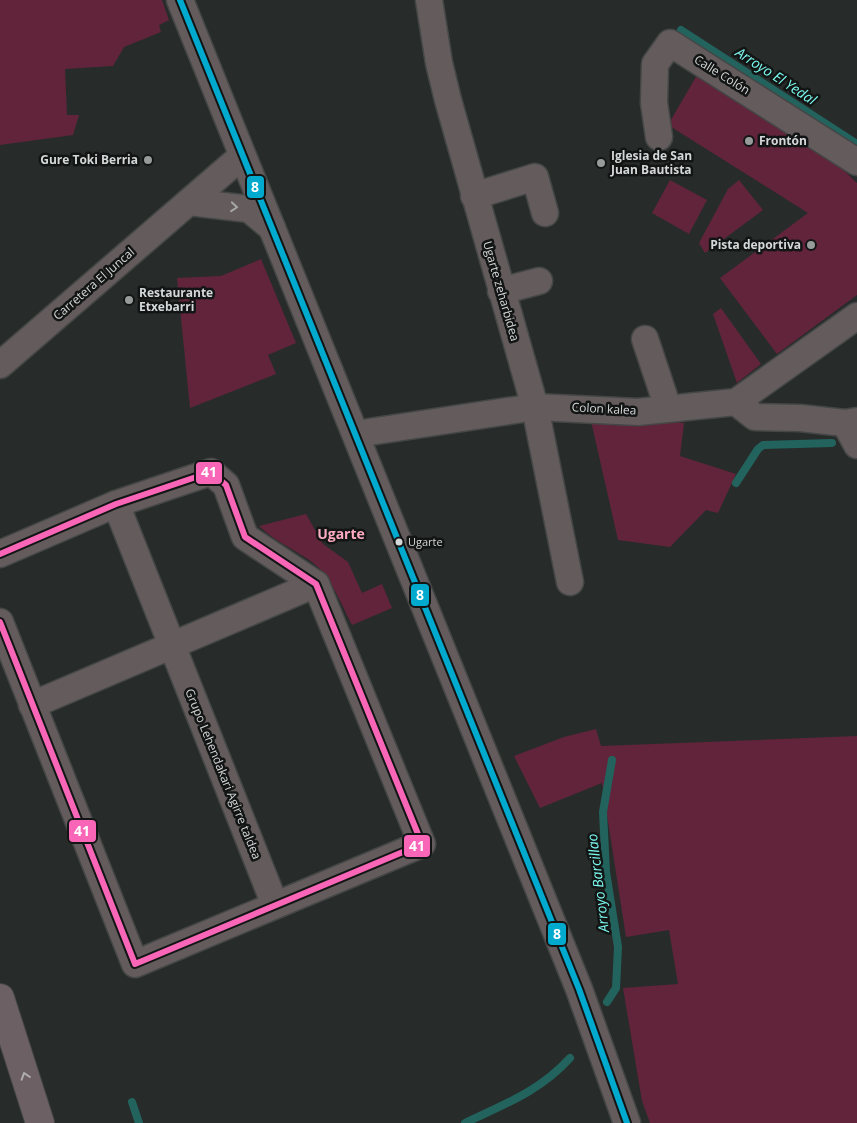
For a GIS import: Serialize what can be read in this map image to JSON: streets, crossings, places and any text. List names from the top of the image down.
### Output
{
  "streets": {
    "street": [
      "Calle Colón",
      "Carretera El Juncal",
      "Ugarte zeharbidea",
      "Colon kalea",
      "Grupo Lehendakari Agirre taldea"
    ]
  },
  "crossings": [
    ["Ugarte zeharbidea", "Colon kalea"]
  ],
  "districts": ["Ugarte"],
  "water": ["Arroyo El Yedal", "Arroyo Barcillao"],
  "places": [
    "Frontón",
    "Gure Toki Berria",
    "Iglesia de San Juan Bautista",
    "Pista deportiva",
    "Restaurante Etxebarri",
    "Ugarte"
  ],
  "lines": ["transit line 8", "transit line 41"]
}
